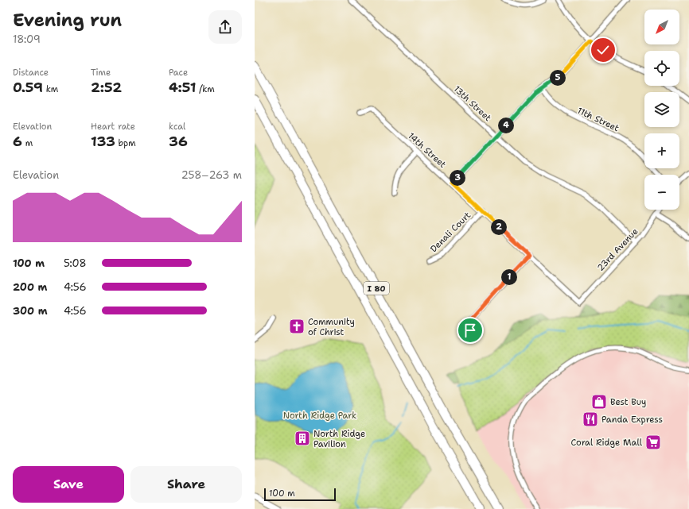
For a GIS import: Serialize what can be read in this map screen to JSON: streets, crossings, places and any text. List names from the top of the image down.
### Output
{
  "streets": {
    "highway": ["I 80"],
    "street": [
      "13th Street",
      "11th Street",
      "14th Street",
      "Denali Court",
      "23rd Avenue"
    ]
  },
  "crossings": [
    ["13th Street", "23rd Avenue"],
    ["14th Street", "Denali Court"],
    ["14th Street", "23rd Avenue"]
  ],
  "parks": ["North Ridge Park"],
  "places": {
    "church": ["Community of Christ"],
    "shop": ["Best Buy"],
    "restaurant": ["Panda Express"],
    "building": ["North Ridge Pavilion"],
    "supermarket": ["Coral Ridge Mall"]
  },
  "scale_bar": "100 m",
  "north": "bottom left",
  "page": {
    "heading": ["Evening run", "18:09"],
    "map_buttons": ["+", "−"],
    "stats": [
      ["Distance", "0.59 km"],
      ["Time", "2:52"],
      ["Pace", "4:51 /km"],
      ["Elevation", "6 m"],
      ["Heart rate", "133 bpm"],
      ["kcal", "36"]
    ],
    "pins": [
      "5",
      "4",
      "3",
      "2",
      "1"
    ],
    "chart": ["Elevation", "258–263 m"],
    "list": [
      {
        "name": "100 m",
        "note": "5:08"
      },
      {
        "name": "200 m",
        "note": "4:56"
      },
      {
        "name": "300 m",
        "note": "4:56"
      }
    ],
    "buttons": ["Save", "Share"],
    "scale": "100 m"
  }
}
